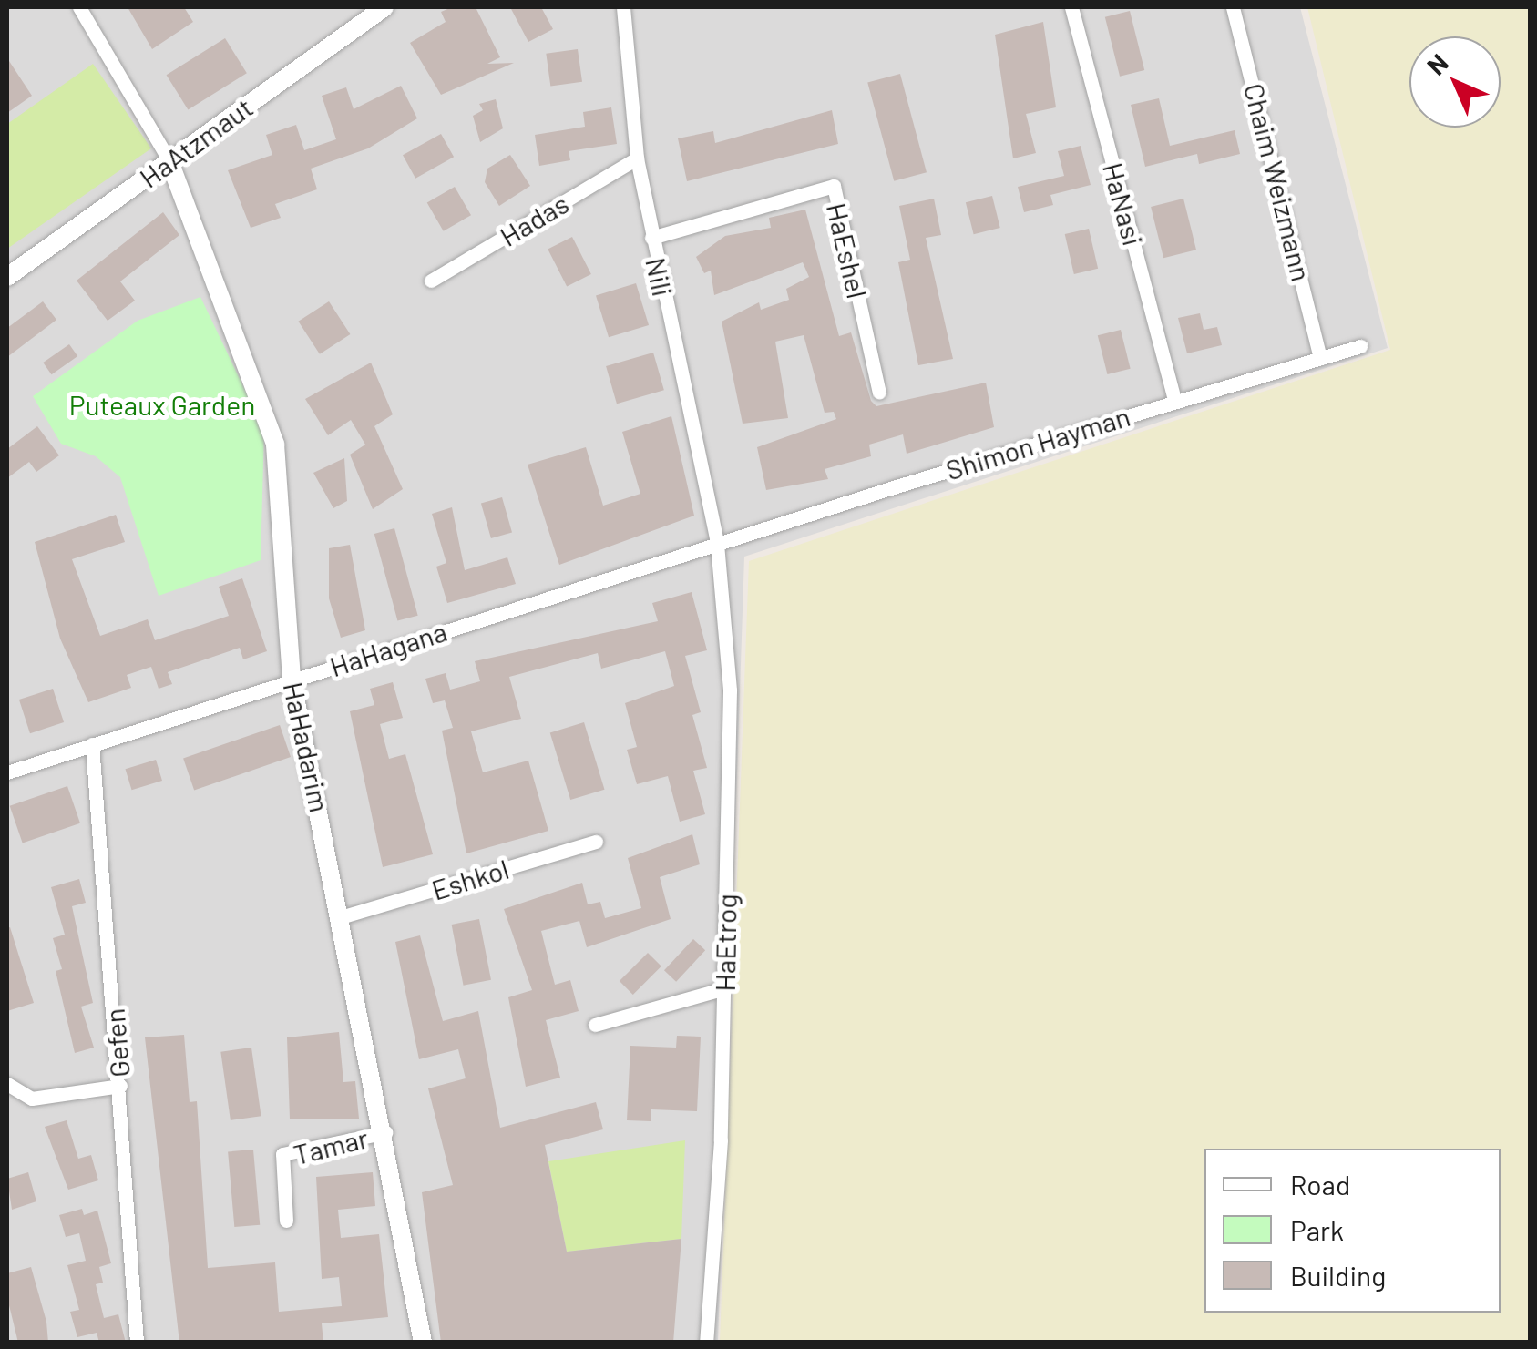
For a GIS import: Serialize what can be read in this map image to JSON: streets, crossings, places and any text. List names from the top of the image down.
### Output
{
  "streets": {
    "street": [
      "HaAtzmaut",
      "Chaim Weizmann",
      "HaNasi",
      "Hadas",
      "HaEshel",
      "Nili",
      "Shimon Hayman",
      "HaHagana",
      "HaHadarim",
      "Eshkol",
      "HaEtrog",
      "Gefen",
      "Tamar"
    ]
  },
  "crossings": [
    ["HaAtzmaut", "HaHadarim"],
    ["Chaim Weizmann", "Shimon Hayman"],
    ["HaNasi", "Shimon Hayman"],
    ["Hadas", "Nili"],
    ["HaEshel", "Nili"],
    ["Nili", "Shimon Hayman"],
    ["Nili", "HaHagana"],
    ["Nili", "HaEtrog"],
    ["Shimon Hayman", "HaHagana"],
    ["Shimon Hayman", "HaEtrog"],
    ["HaHagana", "HaHadarim"],
    ["HaHagana", "HaEtrog"],
    ["HaHagana", "Gefen"],
    ["HaHadarim", "Eshkol"],
    ["HaHadarim", "Tamar"]
  ],
  "parks": ["Puteaux Garden"],
  "legend": ["Road", "Park", "Building"],
  "north": "top left"
}
